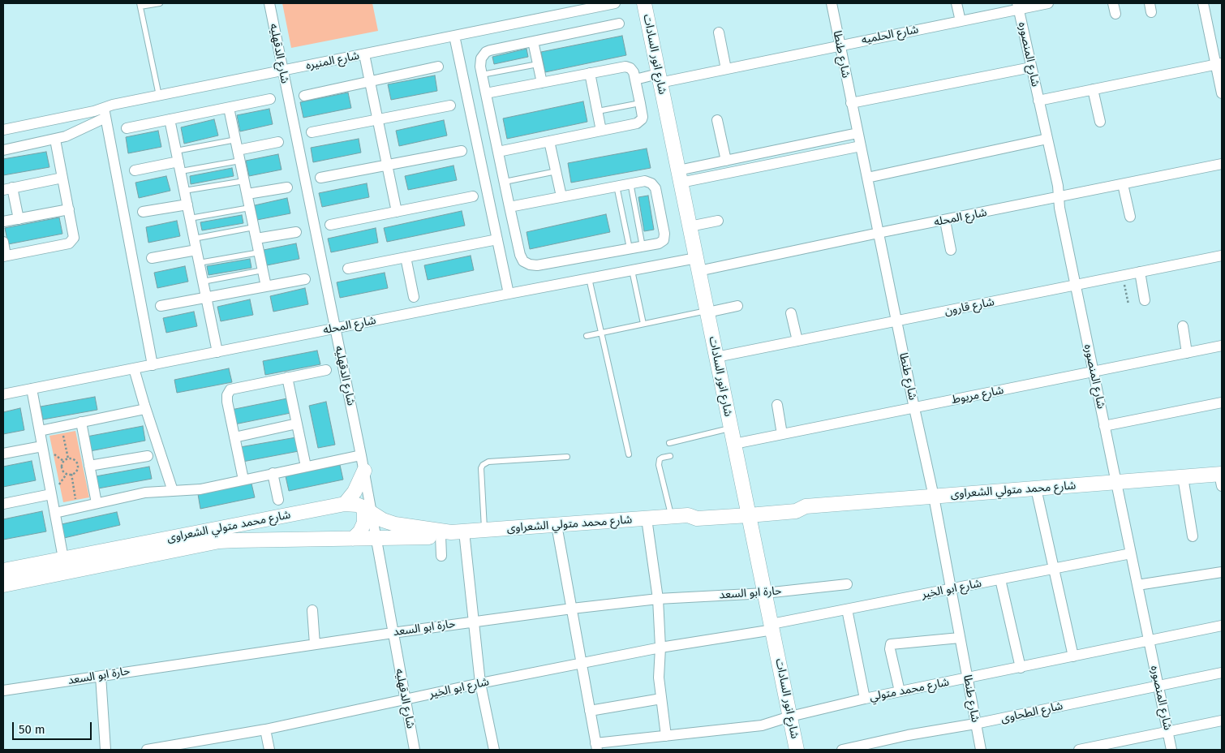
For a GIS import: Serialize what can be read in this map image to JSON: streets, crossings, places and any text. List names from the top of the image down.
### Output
{
  "streets": {
    "street": [
      "شارع الحلميه",
      "شارع الدقهليه",
      "شارع انور السادات",
      "شارع طنطا",
      "شارع المنصوره",
      "شارع المنيره",
      "شارع المحله",
      "شارع قارون",
      "شارع مريوط",
      "شارع محمد متولي الشعراوى",
      "شارع ابو الخير",
      "حارة ابو السعد",
      "شارع محمد متولي",
      "شارع الطحاوى"
    ]
  },
  "crossings": [
    ["شارع الحلميه", "شارع انور السادات"],
    ["شارع الحلميه", "شارع طنطا"],
    ["شارع الحلميه", "شارع المنصوره"],
    ["شارع الدقهليه", "شارع المنيره"],
    ["شارع الدقهليه", "شارع المحله"],
    ["شارع الدقهليه", "شارع محمد متولي الشعراوى"],
    ["شارع الدقهليه", "شارع ابو الخير"],
    ["شارع الدقهليه", "حارة ابو السعد"],
    ["شارع انور السادات", "شارع المحله"],
    ["شارع انور السادات", "شارع قارون"],
    ["شارع انور السادات", "شارع مريوط"],
    ["شارع انور السادات", "شارع محمد متولي الشعراوى"],
    ["شارع انور السادات", "شارع ابو الخير"],
    ["شارع انور السادات", "حارة ابو السعد"],
    ["شارع انور السادات", "شارع محمد متولي"],
    ["شارع طنطا", "شارع المحله"],
    ["شارع طنطا", "شارع قارون"],
    ["شارع طنطا", "شارع مريوط"],
    ["شارع طنطا", "شارع محمد متولي الشعراوى"],
    ["شارع طنطا", "شارع ابو الخير"],
    ["شارع طنطا", "شارع محمد متولي"],
    ["شارع طنطا", "شارع الطحاوى"],
    ["شارع المنصوره", "شارع المحله"],
    ["شارع المنصوره", "شارع قارون"],
    ["شارع المنصوره", "شارع مريوط"],
    ["شارع المنصوره", "شارع محمد متولي الشعراوى"],
    ["شارع المنصوره", "شارع ابو الخير"],
    ["شارع المنصوره", "شارع محمد متولي"],
    ["شارع المنصوره", "شارع الطحاوى"]
  ],
  "scale_bar": "50 m"
}
